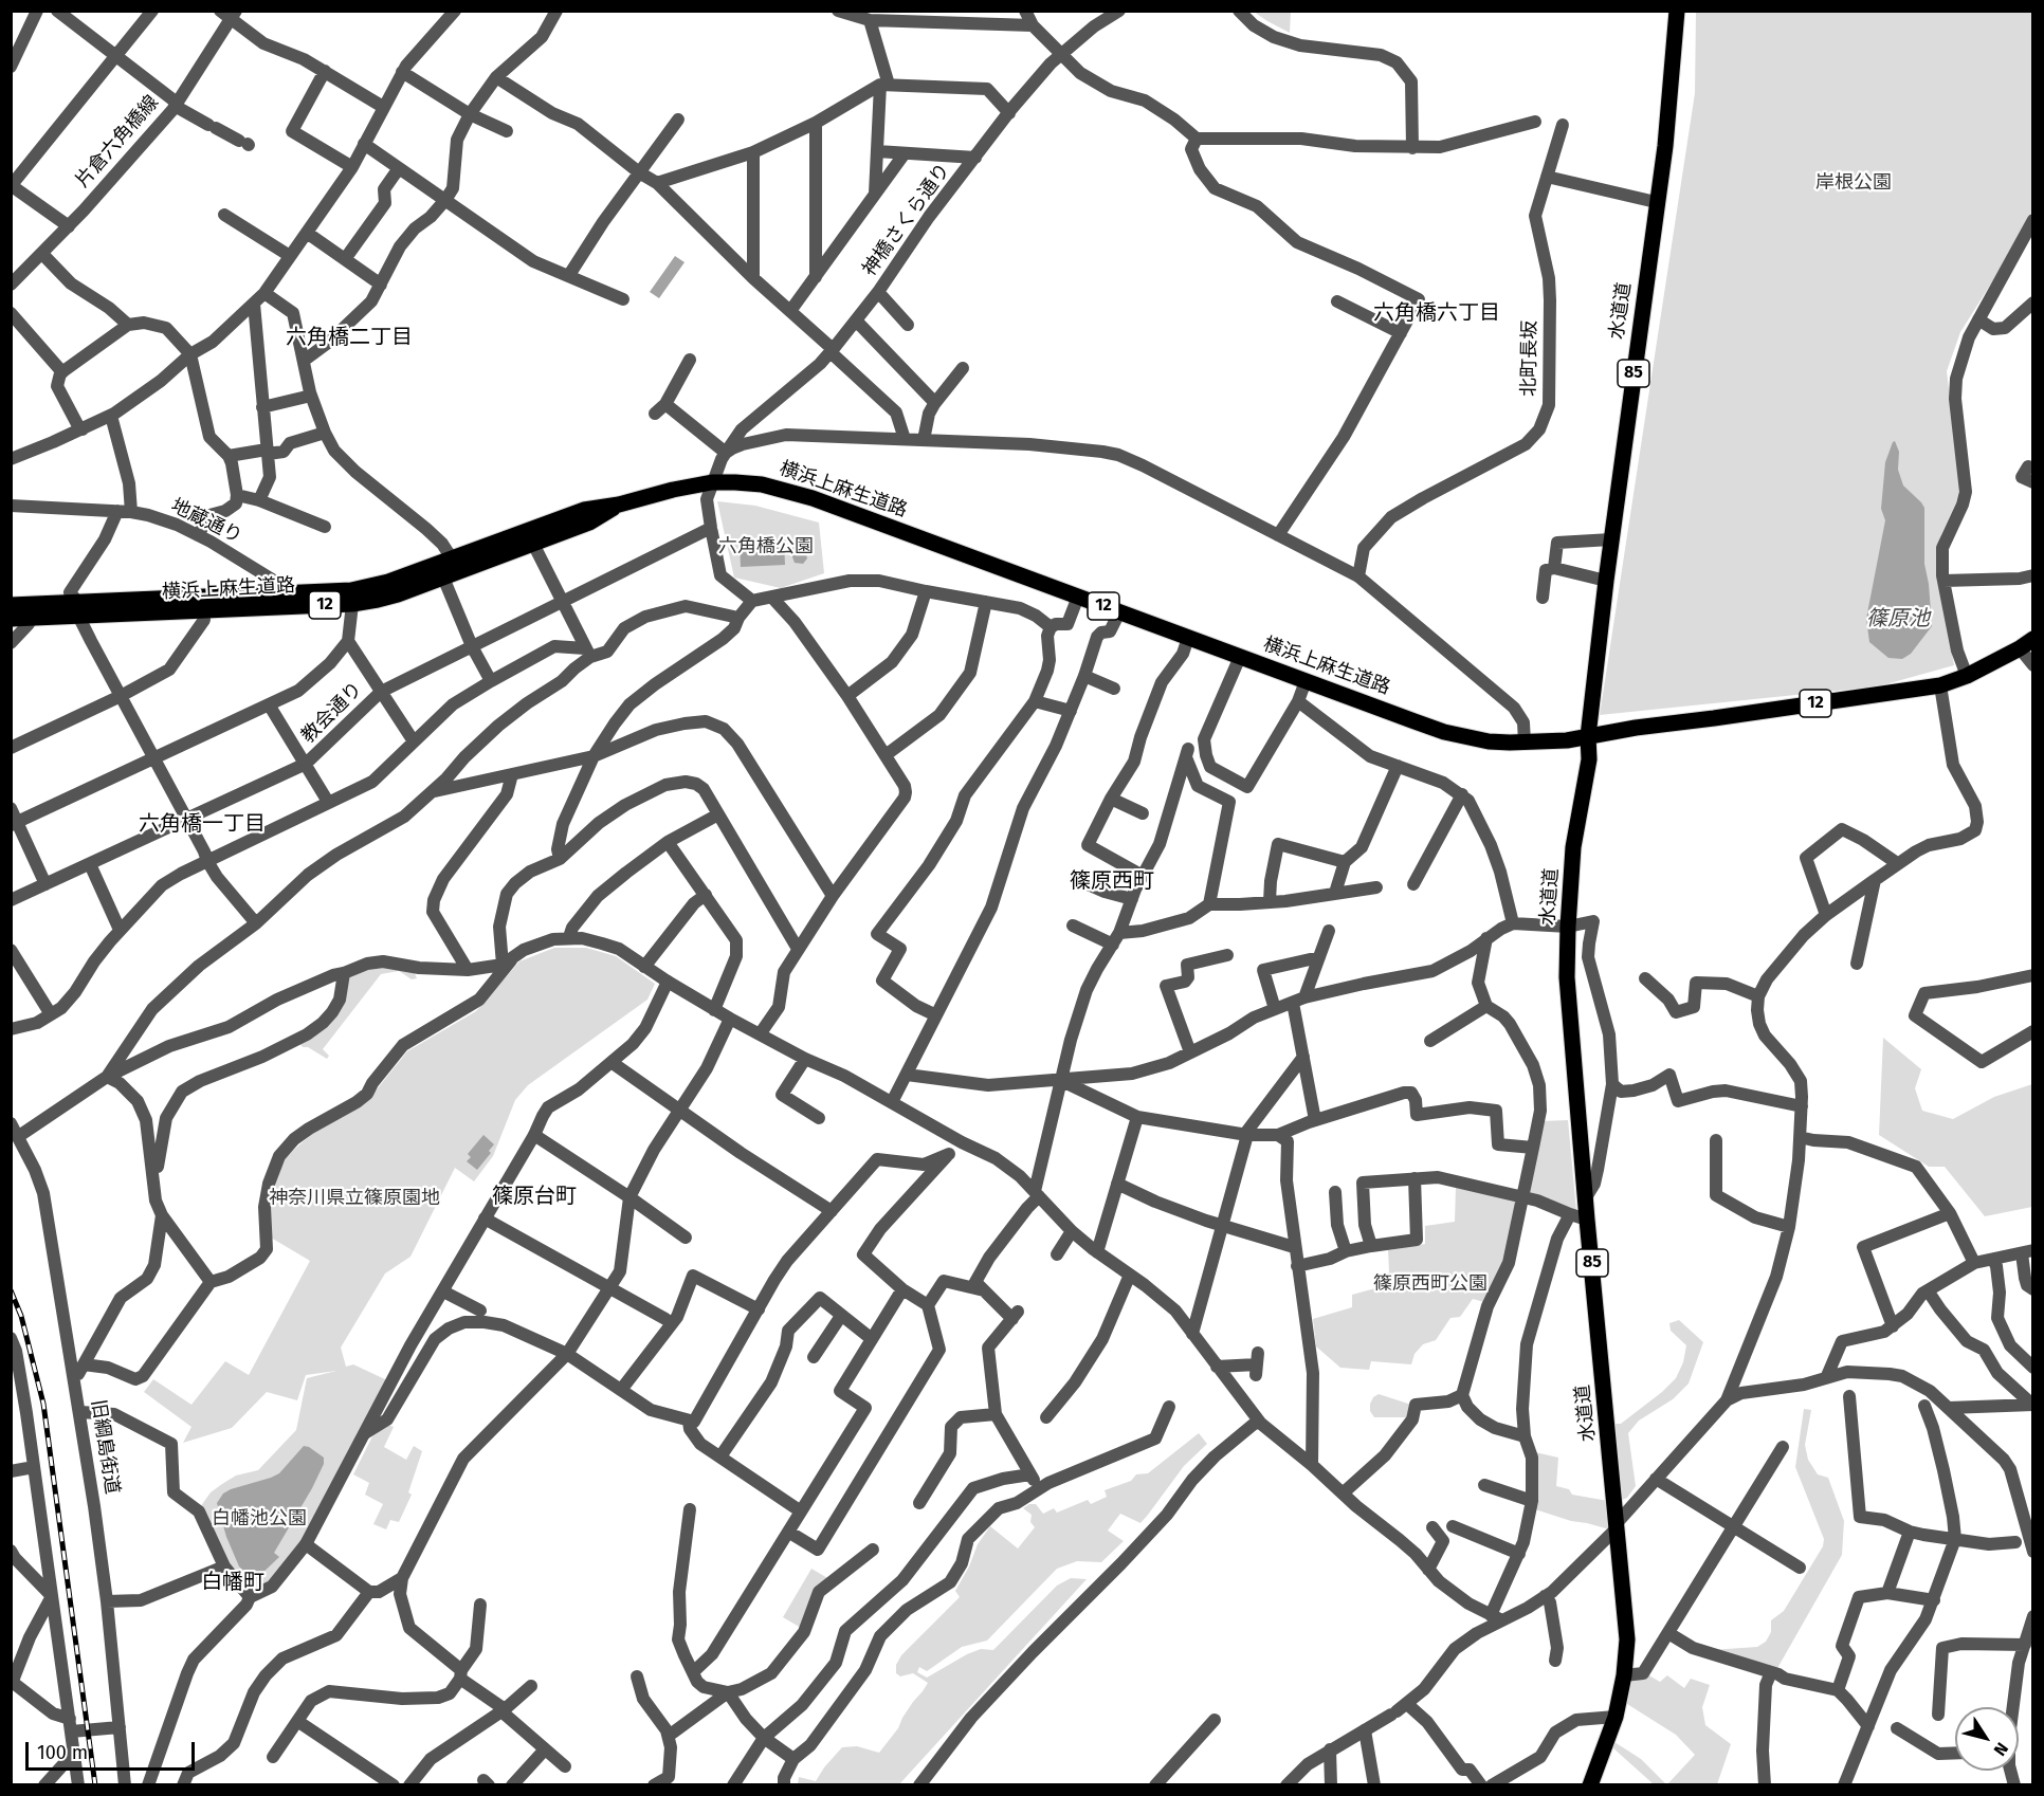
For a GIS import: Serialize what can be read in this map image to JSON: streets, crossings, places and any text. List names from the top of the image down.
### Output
{
  "streets": {
    "main road": [
      "水道道",
      "85",
      "横浜上麻生道路",
      "12"
    ],
    "street": [
      "片倉六角橋線",
      "神橋さくら通り",
      "北町長坂",
      "地蔵通り",
      "教会通り",
      "旧綱島街道"
    ]
  },
  "crossings": [
    ["神橋さくら通り", "横浜上麻生道路"],
    ["神橋さくら通り", "教会通り"],
    ["水道道", "横浜上麻生道路"],
    ["横浜上麻生道路", "地蔵通り"]
  ],
  "districts": [
    "六角橋六丁目",
    "六角橋二丁目",
    "六角橋一丁目",
    "篠原西町",
    "篠原台町",
    "白幡町"
  ],
  "water": ["篠原池"],
  "parks": [
    "岸根公園",
    "六角橋公園",
    "神奈川県立篠原園地",
    "篠原西町公園",
    "白幡池公園"
  ],
  "scale_bar": "100 m",
  "north": "bottom right"
}
